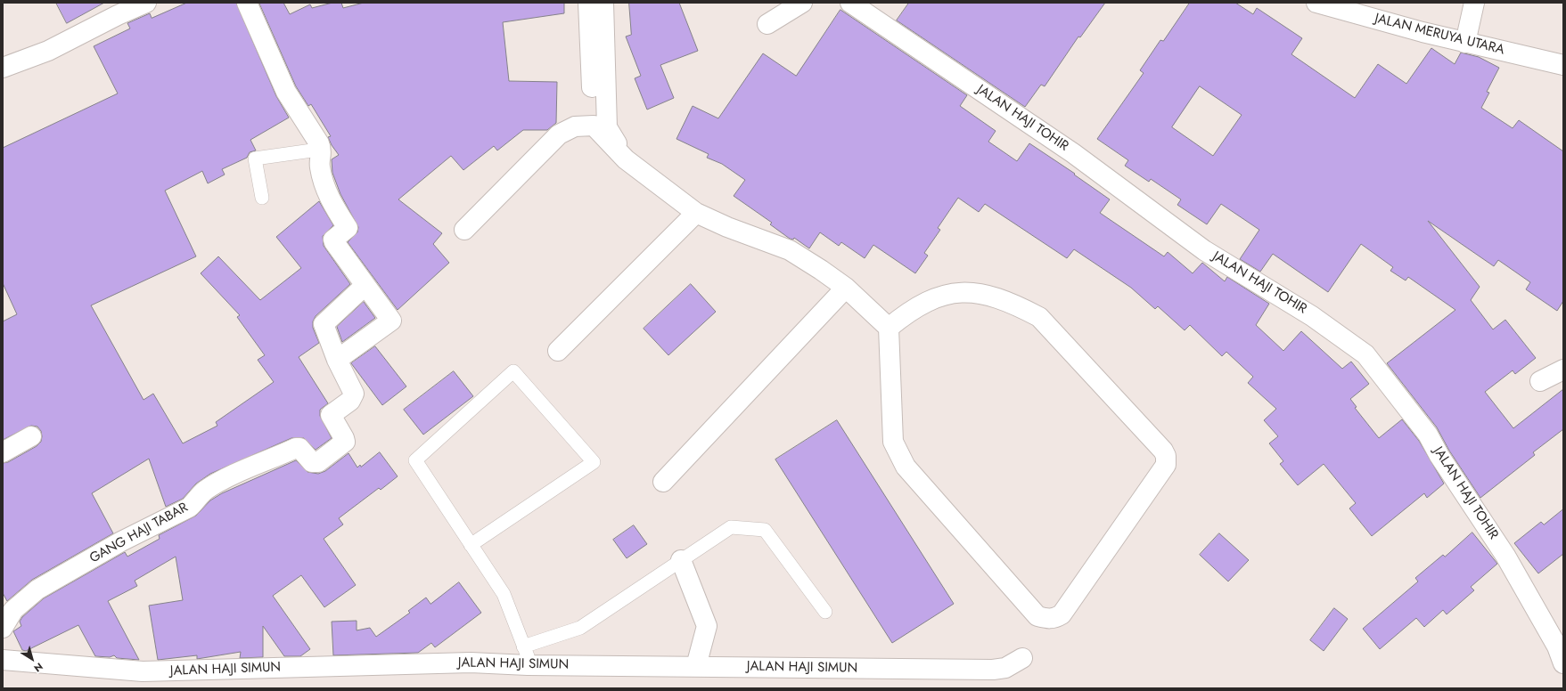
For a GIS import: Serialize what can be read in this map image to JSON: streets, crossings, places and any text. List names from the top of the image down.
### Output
{
  "streets": {
    "street": [
      "JALAN MERUYA UTARA",
      "JALAN HAJI TOHIR",
      "GANG HAJI TABAR",
      "JALAN HAJI SIMUN"
    ]
  },
  "north": "bottom right"
}
